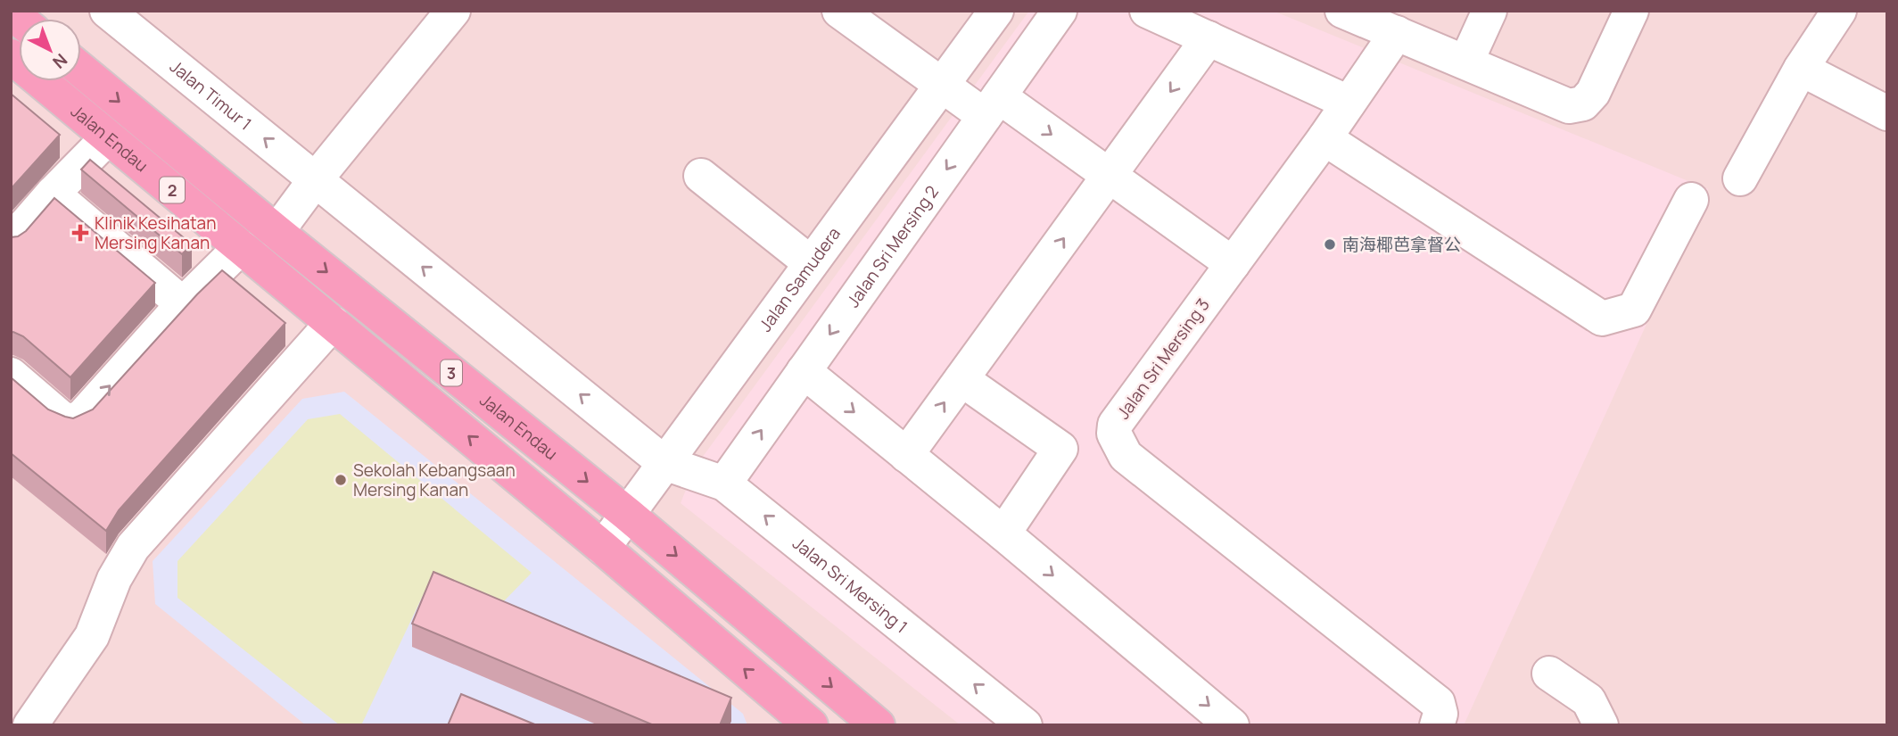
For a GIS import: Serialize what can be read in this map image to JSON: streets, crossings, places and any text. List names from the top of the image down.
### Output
{
  "streets": {
    "highway": ["Jalan Endau", "2", "3"],
    "street": [
      "Jalan Timur 1",
      "Jalan Sri Mersing 2",
      "Jalan Samudera",
      "Jalan Sri Mersing 3",
      "Jalan Sri Mersing 1"
    ]
  },
  "crossings": [
    ["Jalan Timur 1", "Jalan Samudera"],
    ["Jalan Timur 1", "Jalan Sri Mersing 1"],
    ["Jalan Endau", "Jalan Samudera"],
    ["Jalan Sri Mersing 2", "Jalan Sri Mersing 1"],
    ["Jalan Samudera", "Jalan Sri Mersing 1"]
  ],
  "places": {
    "health": ["Klinik Kesihatan Mersing Kanan"],
    "other": ["南海椰芭拿督公", "Sekolah Kebangsaan Mersing Kanan"]
  },
  "north": "bottom right"
}
